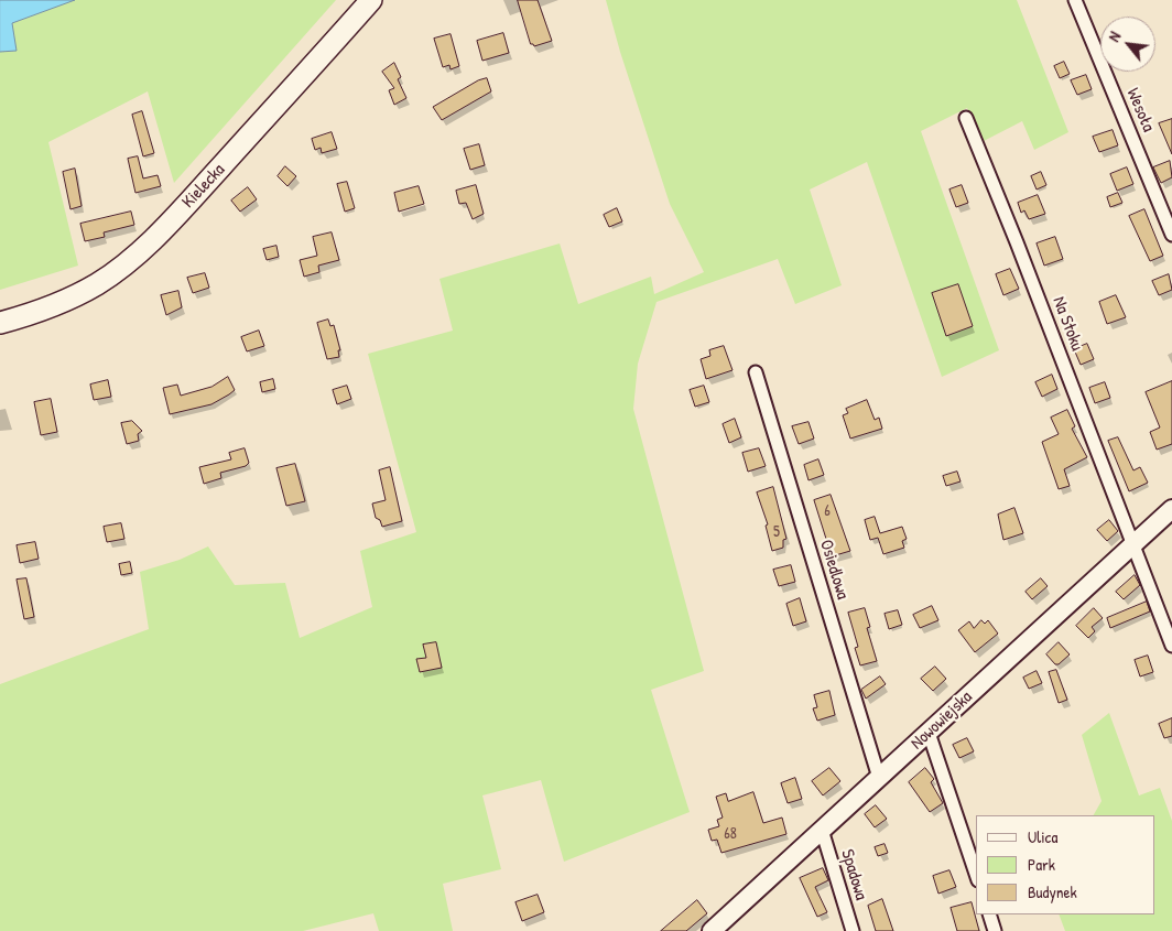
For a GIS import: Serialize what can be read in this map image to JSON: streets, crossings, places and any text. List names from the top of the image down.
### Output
{
  "streets": {
    "main road": ["Kielecka"],
    "street": [
      "Wesoła",
      "Na Stoku",
      "Osiedlowa",
      "Nowowiejska",
      "Spadowa"
    ]
  },
  "crossings": [
    ["Na Stoku", "Nowowiejska"],
    ["Osiedlowa", "Nowowiejska"],
    ["Nowowiejska", "Spadowa"]
  ],
  "house_numbers": ["6", "5", "68"],
  "legend": ["Ulica", "Park", "Budynek"],
  "north": "top left"
}
